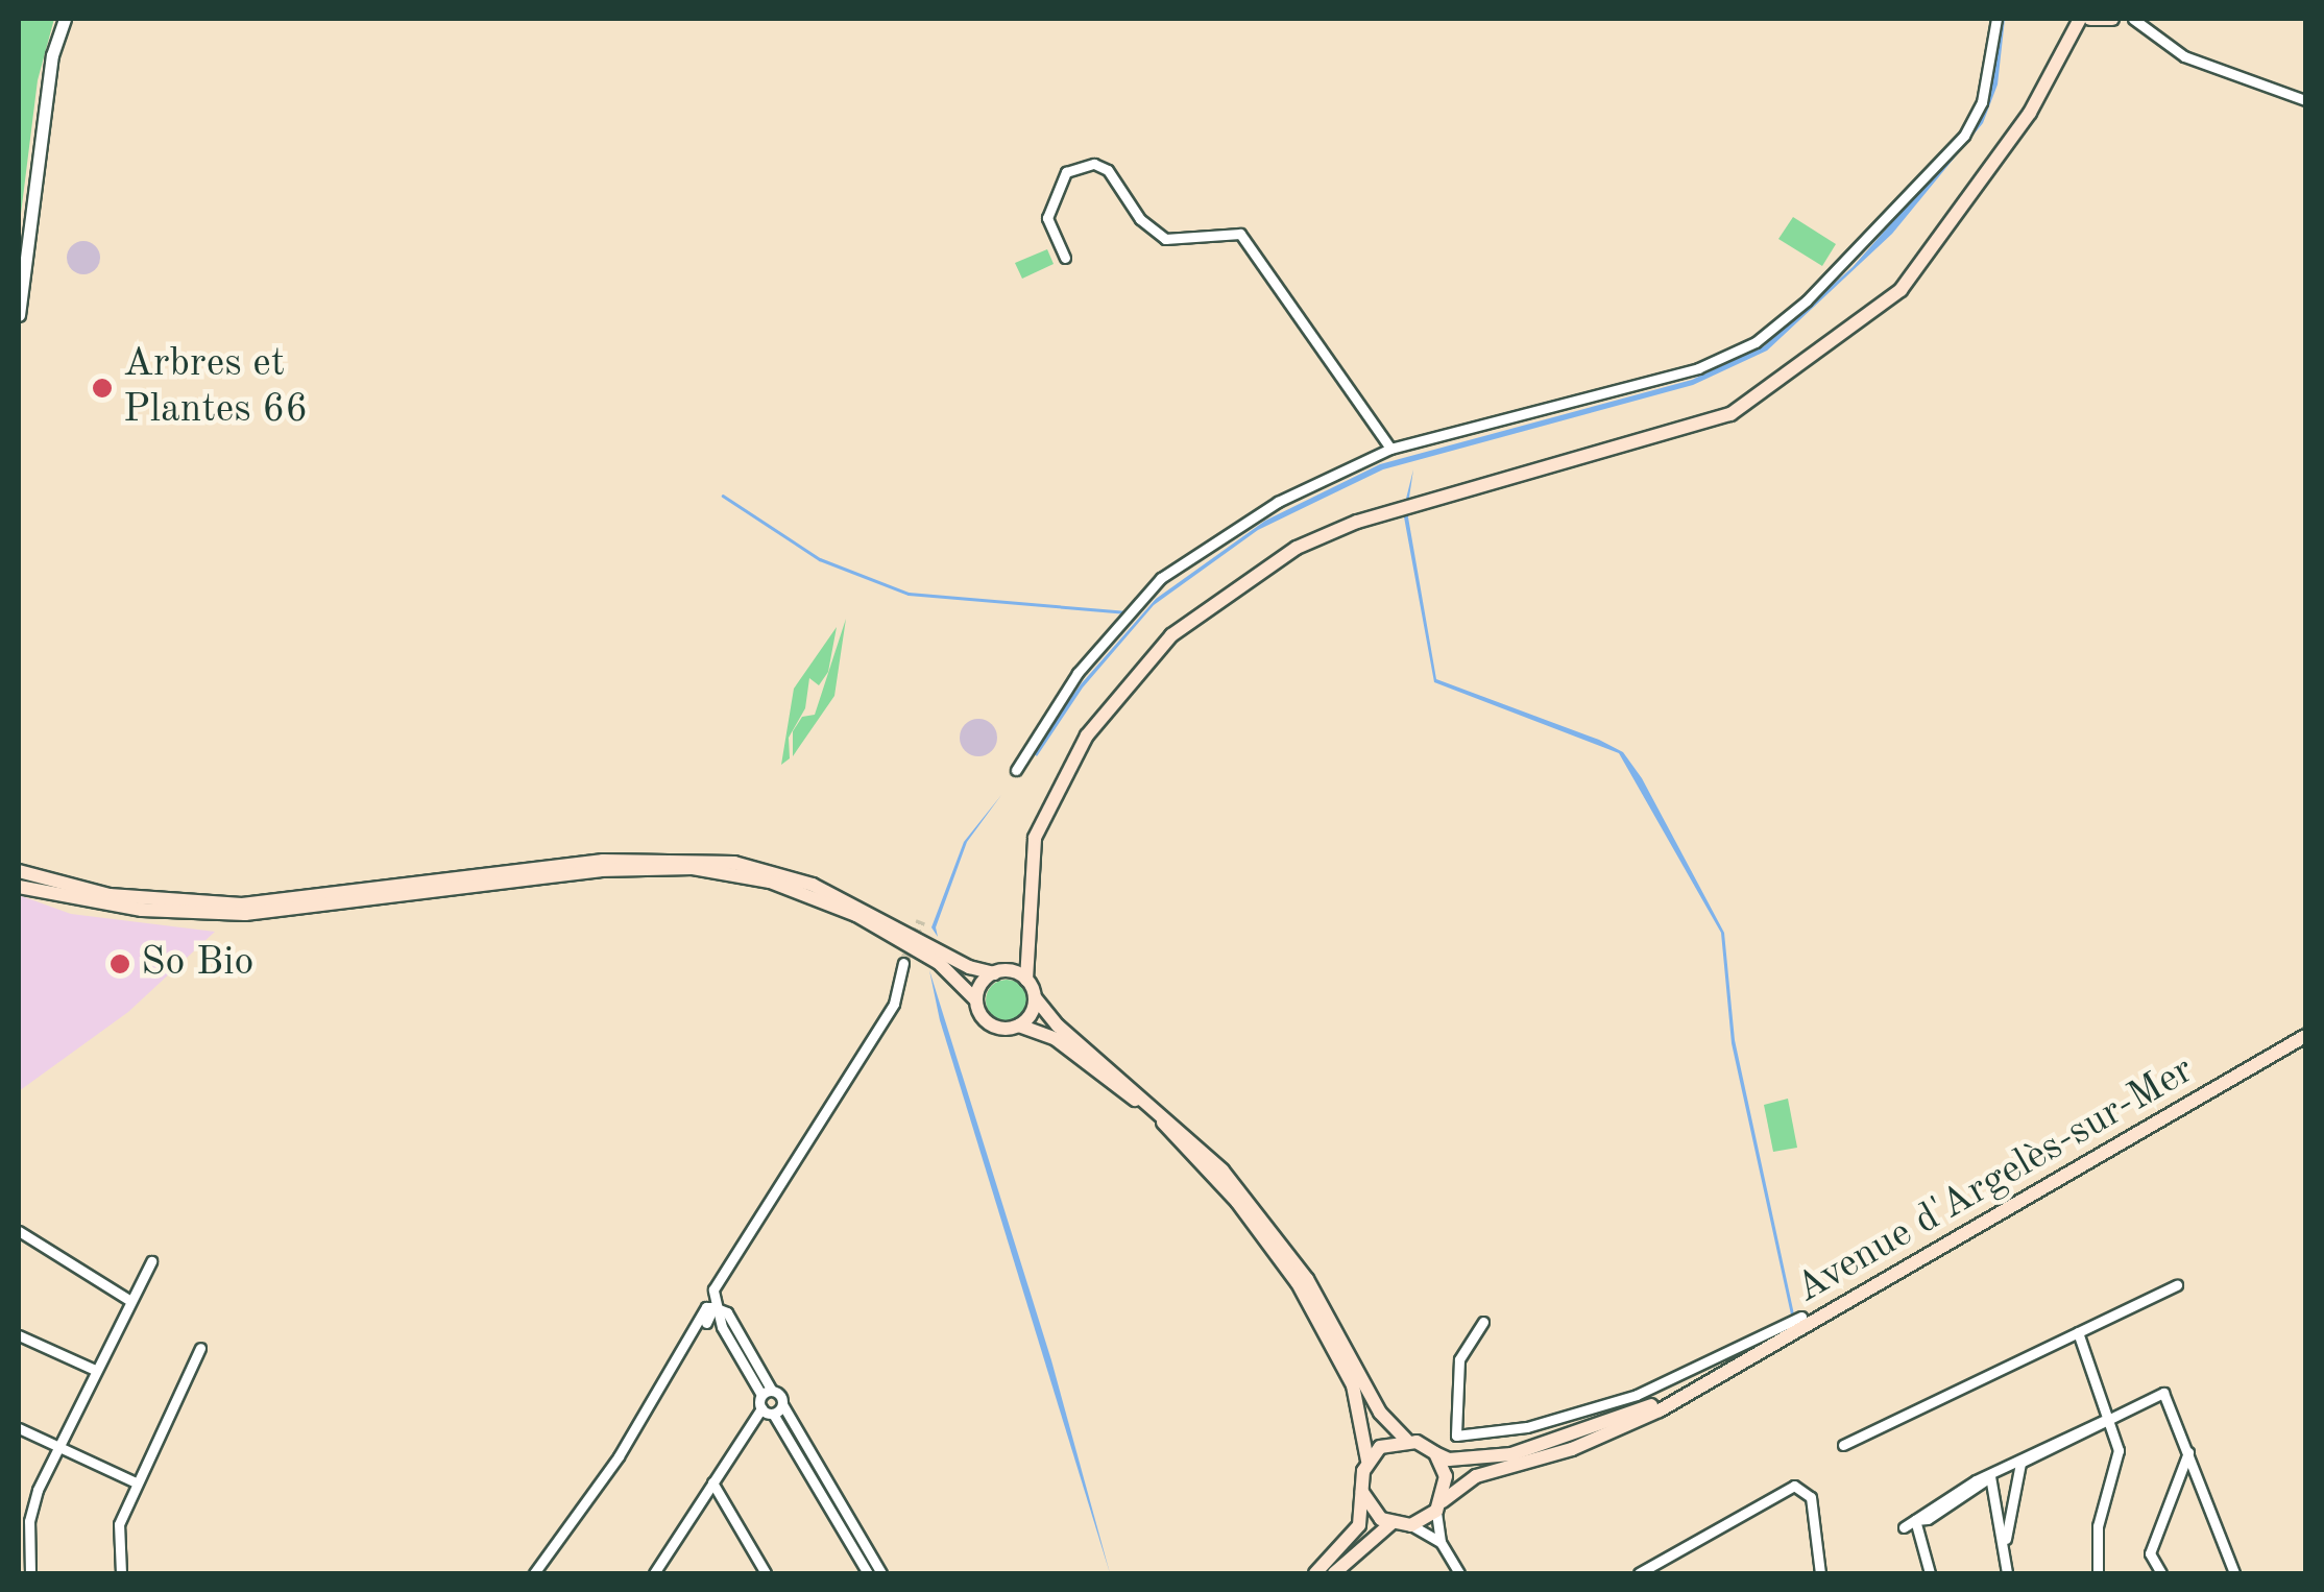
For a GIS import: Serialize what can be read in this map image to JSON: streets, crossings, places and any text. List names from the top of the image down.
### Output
{
  "streets": {
    "main road": ["Avenue d'Argelès-sur-Mer"]
  },
  "places": ["Arbres et Plantes 66", "So Bio"]
}
